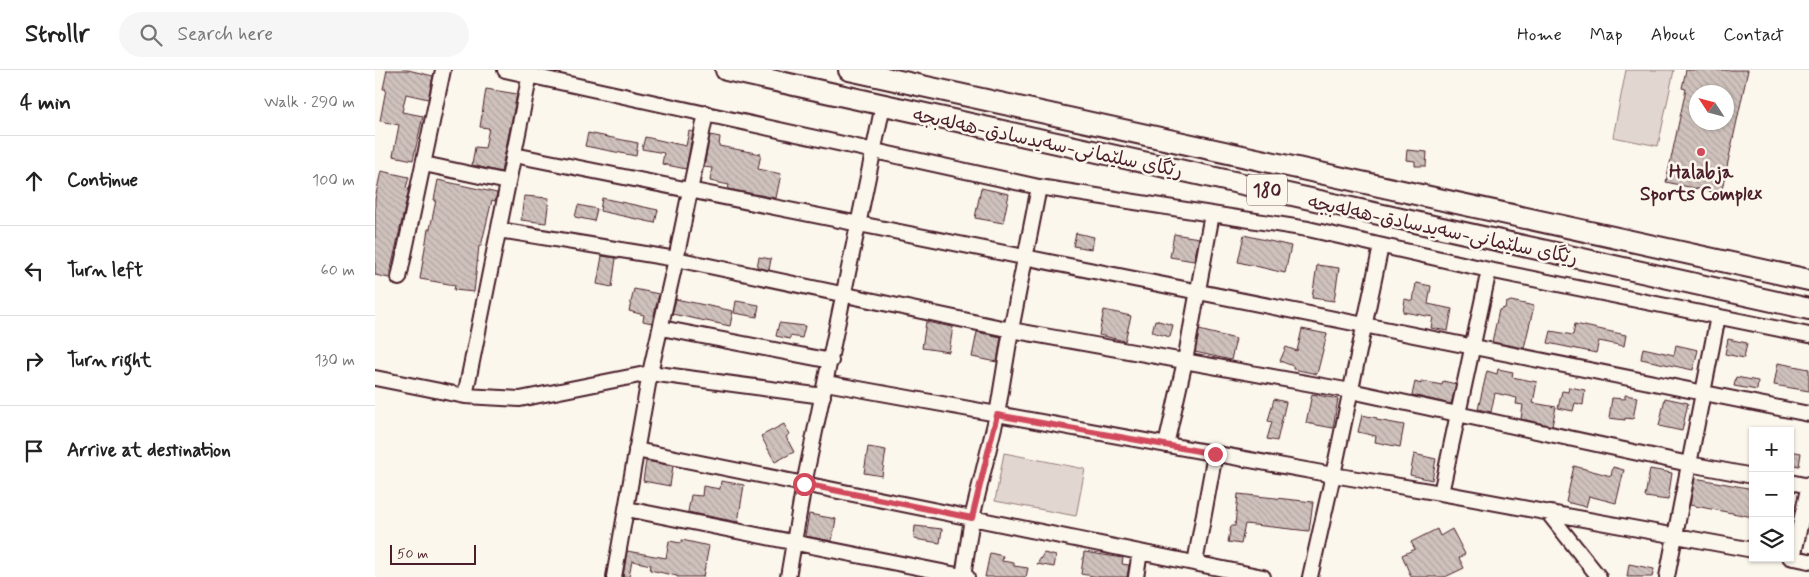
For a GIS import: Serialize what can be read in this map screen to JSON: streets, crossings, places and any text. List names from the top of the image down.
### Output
{
  "streets": {
    "highway": ["رێگای سلێمانی-سەیدسادق-هەلەبجە", "180"]
  },
  "places": ["Halabja Sports Complex"],
  "scale_bar": "50 m",
  "north": "top left",
  "page": {
    "header": "Strollr",
    "search": "Search here",
    "nav": [
      "Home",
      "Map",
      "About",
      "Contact"
    ],
    "heading": ["4 min", "Walk · 290 m"],
    "list": [
      ["Continue", "100 m"],
      ["Turn left", "60 m"],
      ["Turn right", "130 m"],
      "Arrive at destination"
    ],
    "map_buttons": ["+", "−"],
    "scale": "50 m"
  }
}
